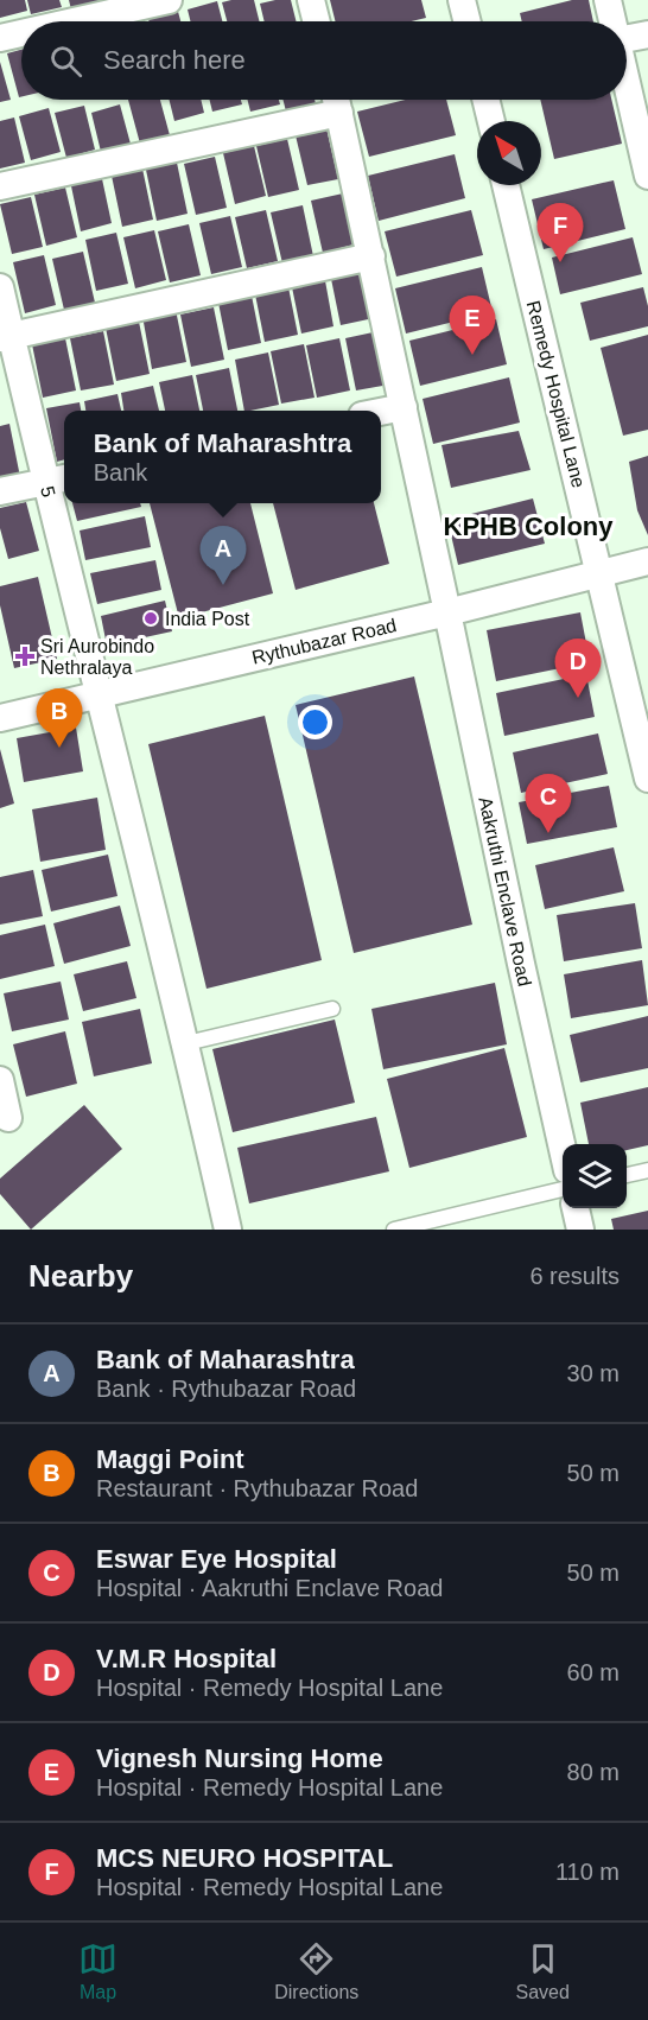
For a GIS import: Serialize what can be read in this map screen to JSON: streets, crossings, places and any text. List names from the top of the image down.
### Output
{
  "streets": {
    "street": [
      "Remedy Hospital Lane",
      "5",
      "Rythubazar Road",
      "Aakruthi Enclave Road"
    ]
  },
  "crossings": [
    ["Remedy Hospital Lane", "Rythubazar Road"],
    ["5", "Rythubazar Road"],
    ["Rythubazar Road", "Aakruthi Enclave Road"]
  ],
  "districts": ["KPHB Colony"],
  "places": {
    "other": ["India Post"],
    "health": ["Sri Aurobindo Nethralaya"]
  },
  "north": "top left",
  "page": {
    "search": "Search here",
    "pins": [
      "F",
      "E",
      "A",
      "D",
      "B",
      "C"
    ],
    "popup": ["Bank of Maharashtra", "Bank"],
    "heading": ["Nearby", "6 results"],
    "list": [
      {
        "mark": "A",
        "name": "Bank of Maharashtra",
        "note": "Bank · Rythubazar Road",
        "value": "30 m"
      },
      {
        "mark": "B",
        "name": "Maggi Point",
        "note": "Restaurant · Rythubazar Road",
        "value": "50 m"
      },
      {
        "mark": "C",
        "name": "Eswar Eye Hospital",
        "note": "Hospital · Aakruthi Enclave Road",
        "value": "50 m"
      },
      {
        "mark": "D",
        "name": "V.M.R Hospital",
        "note": "Hospital · Remedy Hospital Lane",
        "value": "60 m"
      },
      {
        "mark": "E",
        "name": "Vignesh Nursing Home",
        "note": "Hospital · Remedy Hospital Lane",
        "value": "80 m"
      },
      {
        "mark": "F",
        "name": "MCS NEURO HOSPITAL",
        "note": "Hospital · Remedy Hospital Lane",
        "value": "110 m"
      }
    ],
    "nav": ["Map", "Directions", "Saved"]
  }
}
